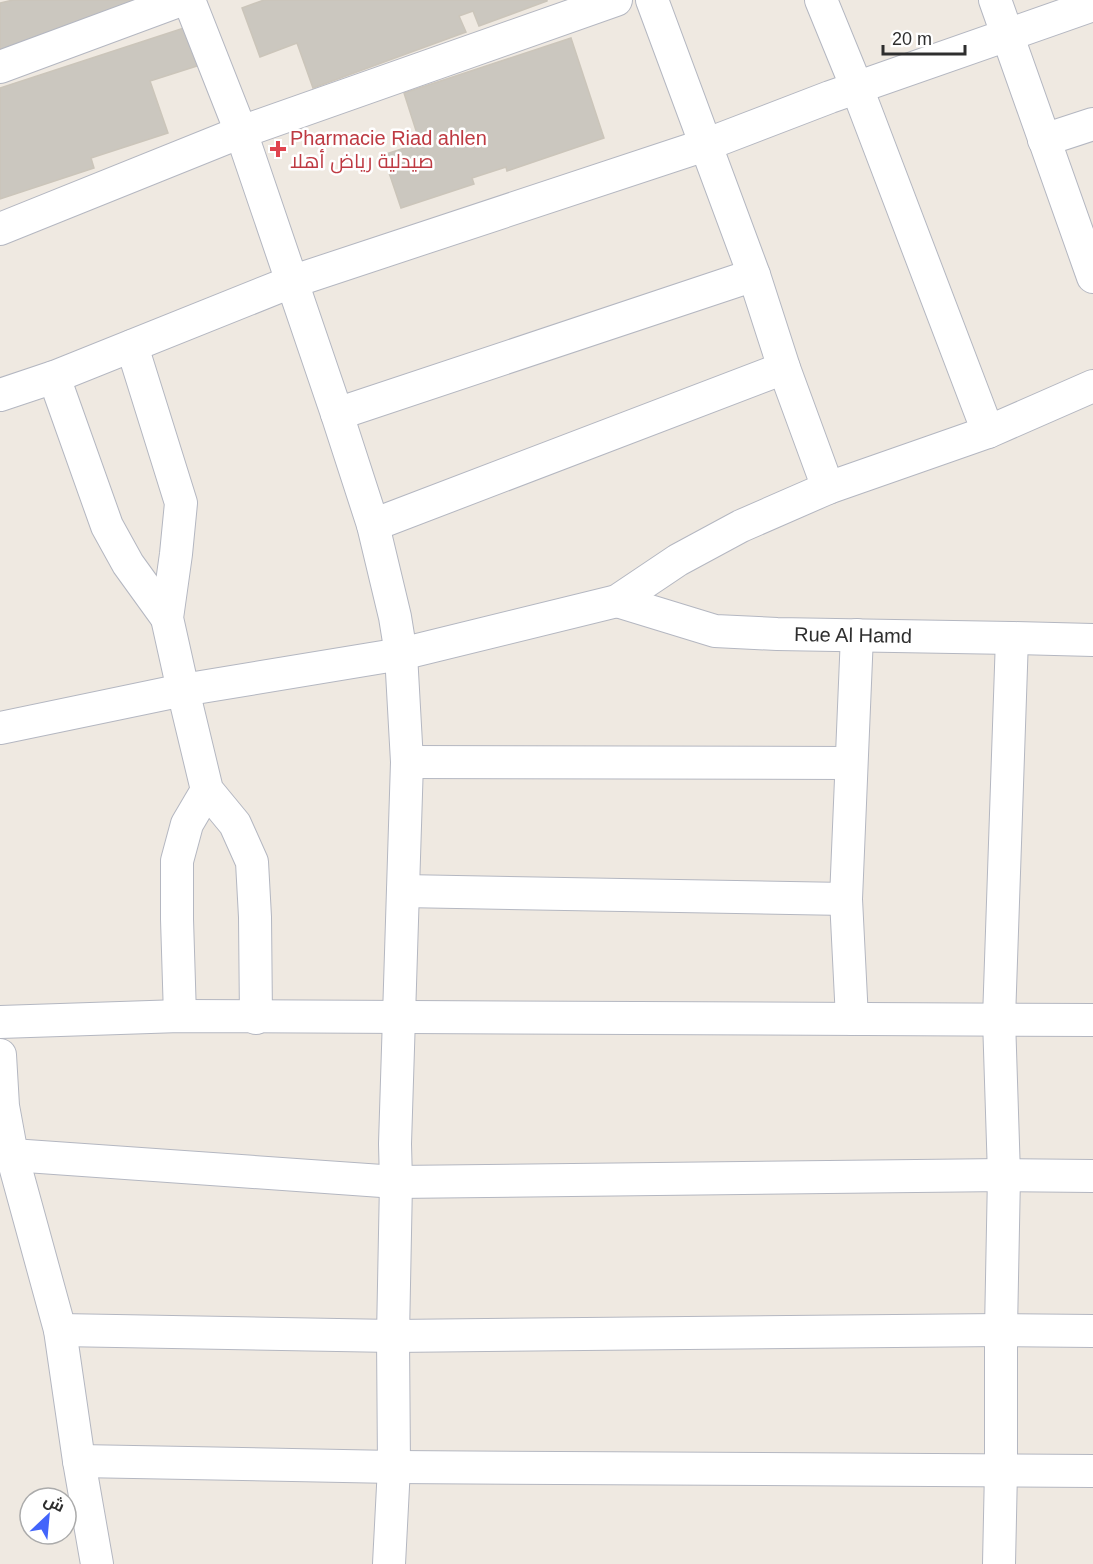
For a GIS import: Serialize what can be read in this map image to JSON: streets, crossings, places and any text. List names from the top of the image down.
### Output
{
  "streets": {
    "street": ["Rue Al Hamd"]
  },
  "places": {
    "health": ["Pharmacie Riad ahlen صيدلية رياض أهلا"]
  },
  "scale_bar": "20 m",
  "north": "top right"
}
